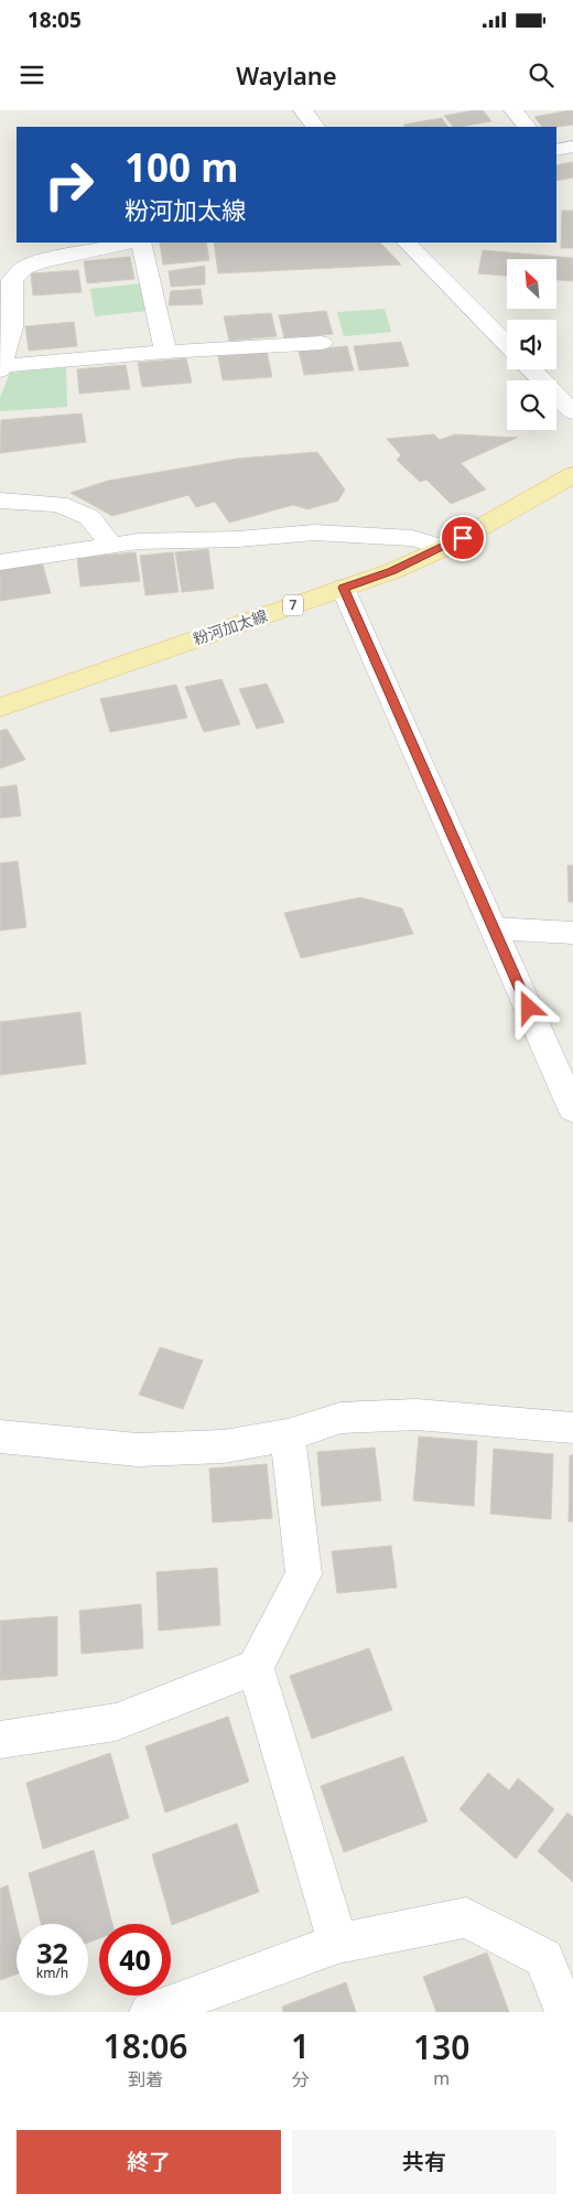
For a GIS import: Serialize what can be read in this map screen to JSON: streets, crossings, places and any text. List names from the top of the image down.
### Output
{
  "streets": {
    "main road": ["7", "粉河加太線"]
  },
  "north": "top left",
  "page": {
    "status": "18:05",
    "header": "Waylane",
    "turn": ["100 m", "粉河加太線"],
    "speed": "32 km/h",
    "limit": "40",
    "eta": [
      "18:06",
      "到着",
      "1",
      "分",
      "130",
      "m"
    ],
    "buttons": ["終了", "共有"]
  }
}
